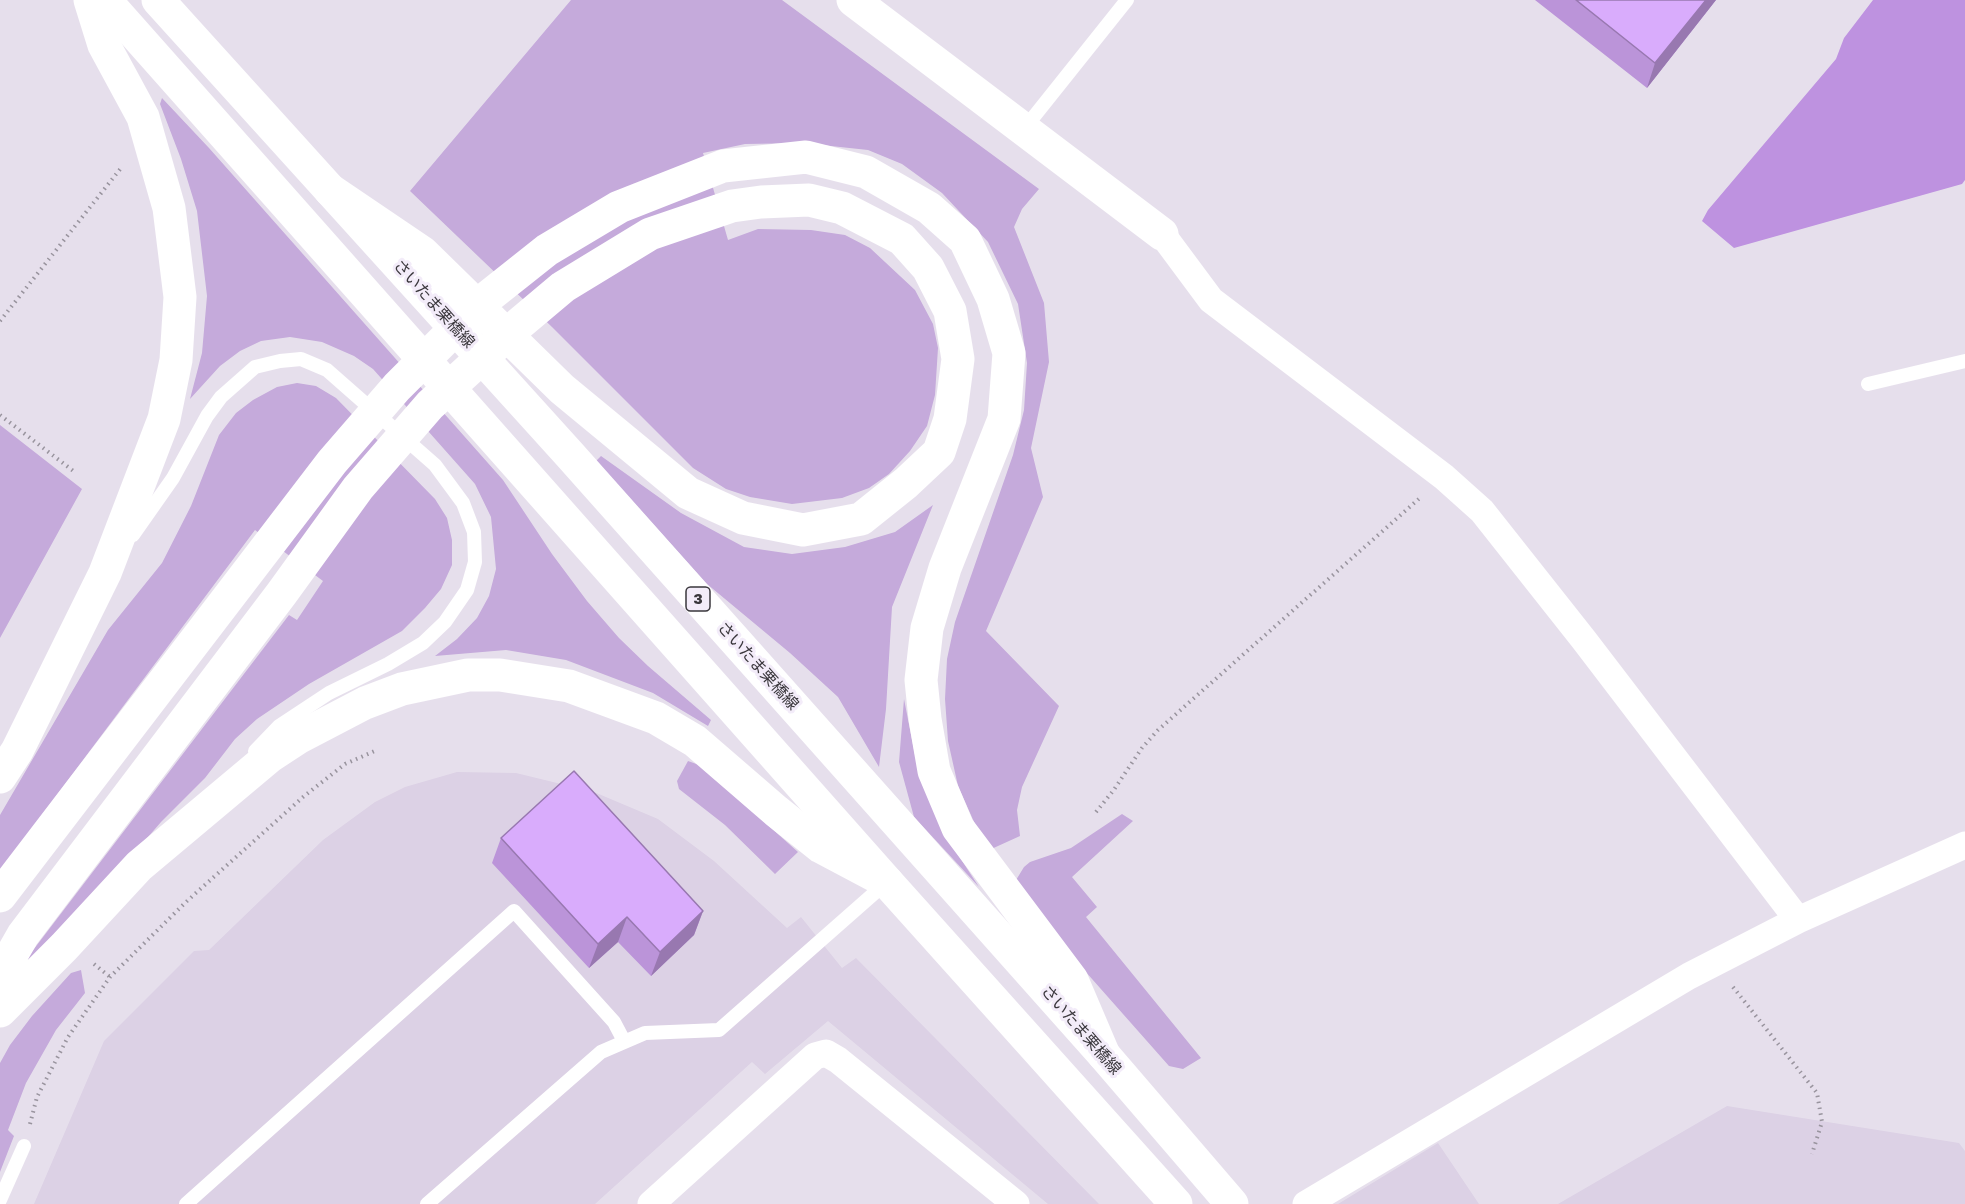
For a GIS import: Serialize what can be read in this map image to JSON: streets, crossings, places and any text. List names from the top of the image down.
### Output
{
  "streets": {
    "main road": ["さいたま栗橋線", "3"]
  }
}
